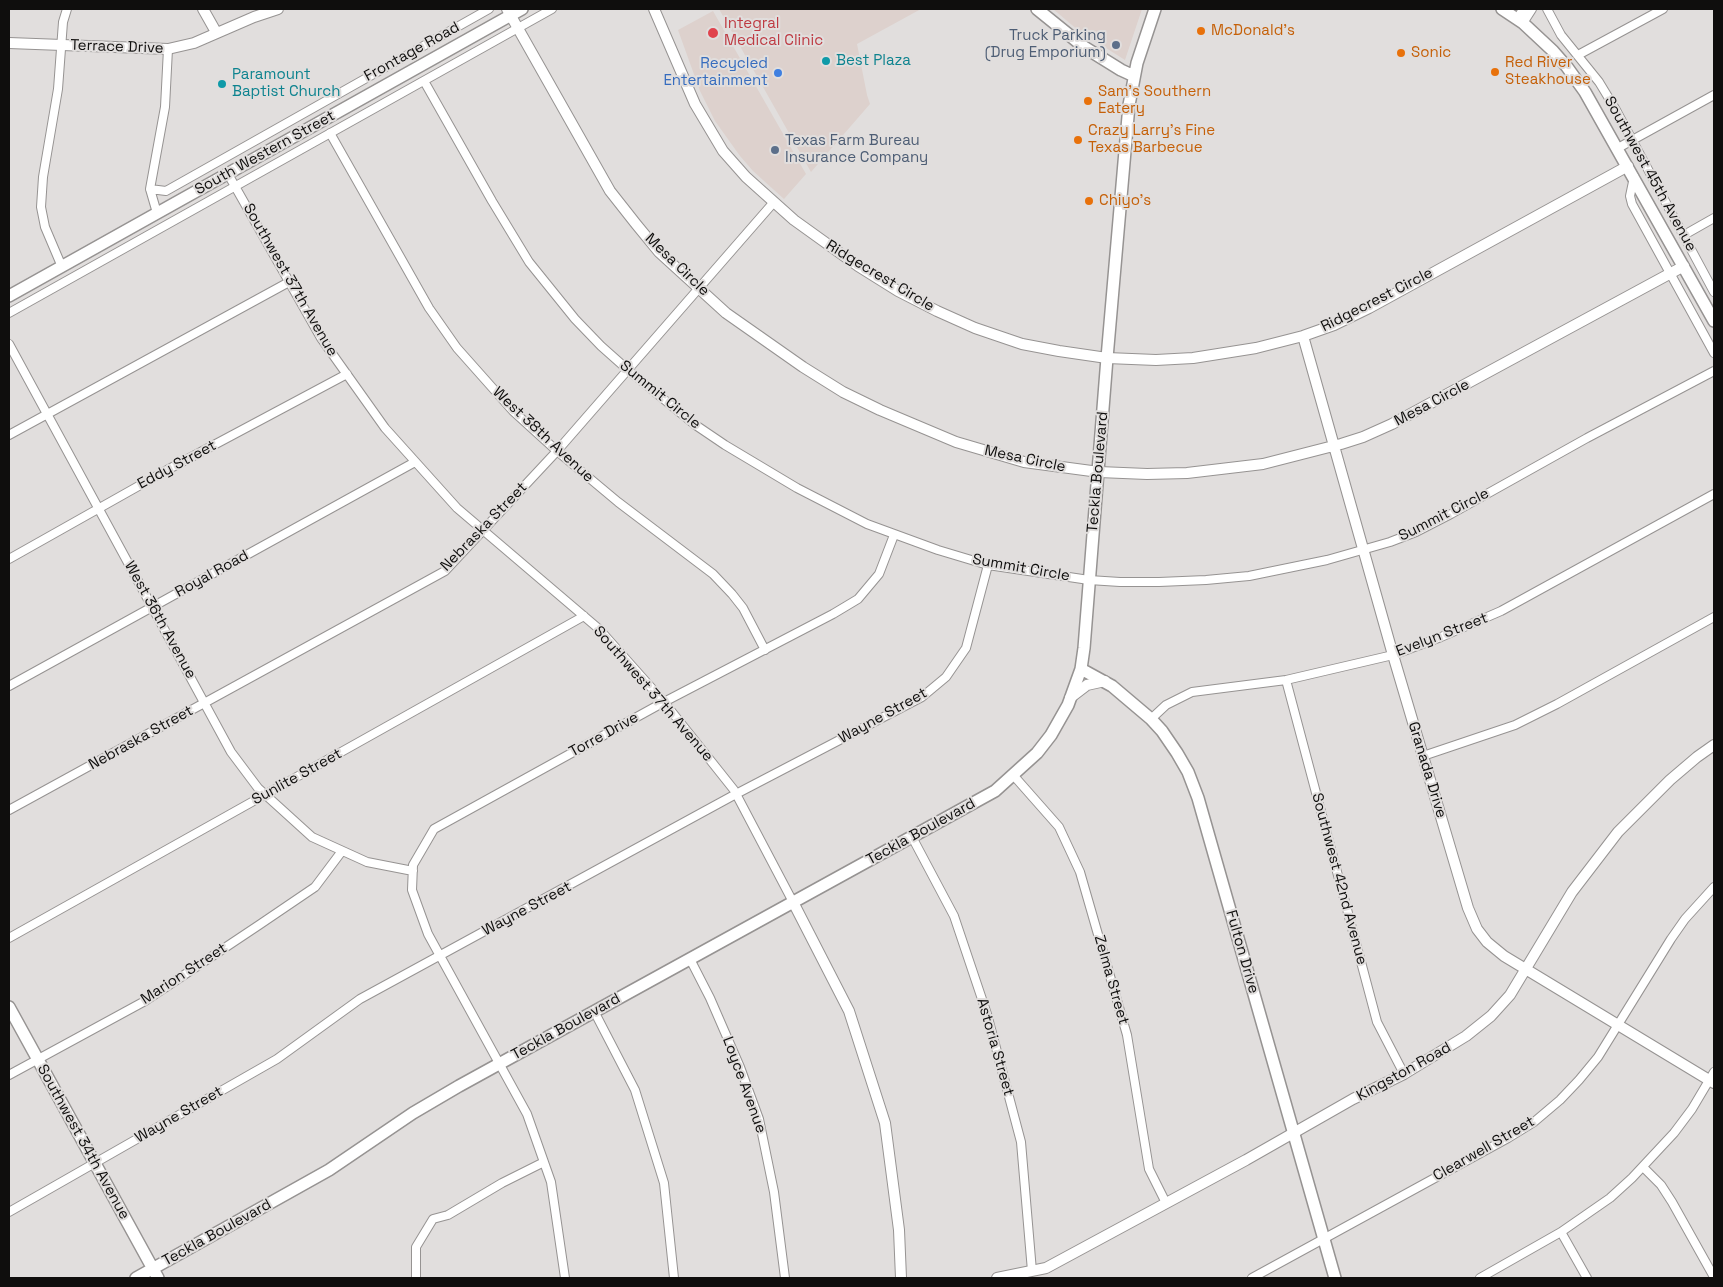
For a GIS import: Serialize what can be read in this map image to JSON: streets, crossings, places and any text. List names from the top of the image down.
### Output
{
  "streets": {
    "main road": [
      "South Western Street",
      "Southwest 45th Avenue",
      "Teckla Boulevard",
      "Fulton Drive",
      "Southwest 34th Avenue"
    ],
    "street": [
      "Terrace Drive",
      "Frontage Road",
      "Mesa Circle",
      "Ridgecrest Circle",
      "Southwest 37th Avenue",
      "Summit Circle",
      "West 38th Avenue",
      "Eddy Street",
      "Nebraska Street",
      "Royal Road",
      "West 36th Avenue",
      "Evelyn Street",
      "Wayne Street",
      "Torre Drive",
      "Granada Drive",
      "Sunlite Street",
      "Southwest 42nd Avenue",
      "Marion Street",
      "Zelma Street",
      "Astoria Street",
      "Kingston Road",
      "Loyce Avenue",
      "Clearwell Street"
    ]
  },
  "crossings": [
    ["South Western Street", "Mesa Circle"],
    ["South Western Street", "Southwest 37th Avenue"],
    ["Southwest 45th Avenue", "Mesa Circle"],
    ["Southwest 45th Avenue", "Ridgecrest Circle"],
    ["Mesa Circle", "Teckla Boulevard"],
    ["Mesa Circle", "Nebraska Street"],
    ["Mesa Circle", "Granada Drive"],
    ["Ridgecrest Circle", "Teckla Boulevard"],
    ["Ridgecrest Circle", "Nebraska Street"],
    ["Ridgecrest Circle", "Granada Drive"],
    ["Southwest 37th Avenue", "Eddy Street"],
    ["Southwest 37th Avenue", "Teckla Boulevard"],
    ["Southwest 37th Avenue", "Nebraska Street"],
    ["Southwest 37th Avenue", "Royal Road"],
    ["Southwest 37th Avenue", "Wayne Street"],
    ["Southwest 37th Avenue", "Torre Drive"],
    ["Southwest 37th Avenue", "Sunlite Street"],
    ["Summit Circle", "Teckla Boulevard"],
    ["Summit Circle", "Nebraska Street"],
    ["Summit Circle", "Wayne Street"],
    ["Summit Circle", "Torre Drive"],
    ["Summit Circle", "Granada Drive"],
    ["West 38th Avenue", "Nebraska Street"],
    ["West 38th Avenue", "Torre Drive"],
    ["Eddy Street", "West 36th Avenue"],
    ["Teckla Boulevard", "Fulton Drive"],
    ["Teckla Boulevard", "Zelma Street"],
    ["Teckla Boulevard", "Astoria Street"],
    ["Teckla Boulevard", "Loyce Avenue"],
    ["Teckla Boulevard", "Southwest 34th Avenue"],
    ["Nebraska Street", "West 36th Avenue"],
    ["Royal Road", "West 36th Avenue"],
    ["West 36th Avenue", "Torre Drive"],
    ["West 36th Avenue", "Sunlite Street"],
    ["West 36th Avenue", "Marion Street"],
    ["Evelyn Street", "Granada Drive"],
    ["Evelyn Street", "Southwest 42nd Avenue"],
    ["Evelyn Street", "Fulton Drive"],
    ["Wayne Street", "Southwest 34th Avenue"],
    ["Granada Drive", "Kingston Road"],
    ["Granada Drive", "Clearwell Street"],
    ["Southwest 42nd Avenue", "Kingston Road"],
    ["Fulton Drive", "Kingston Road"],
    ["Fulton Drive", "Clearwell Street"],
    ["Marion Street", "Southwest 34th Avenue"],
    ["Zelma Street", "Kingston Road"],
    ["Astoria Street", "Kingston Road"]
  ],
  "places": [
    "McDonald's",
    "Integral Medical Clinic",
    "Truck Parking (Drug Emporium)",
    "Sonic",
    "Best Plaza",
    "Red River Steakhouse",
    "Recycled Entertainment",
    "Paramount Baptist Church",
    "Sam's Southern Eatery",
    "Crazy Larry's Fine Texas Barbecue",
    "Texas Farm Bureau Insurance Company",
    "Chiyo's"
  ]
}
